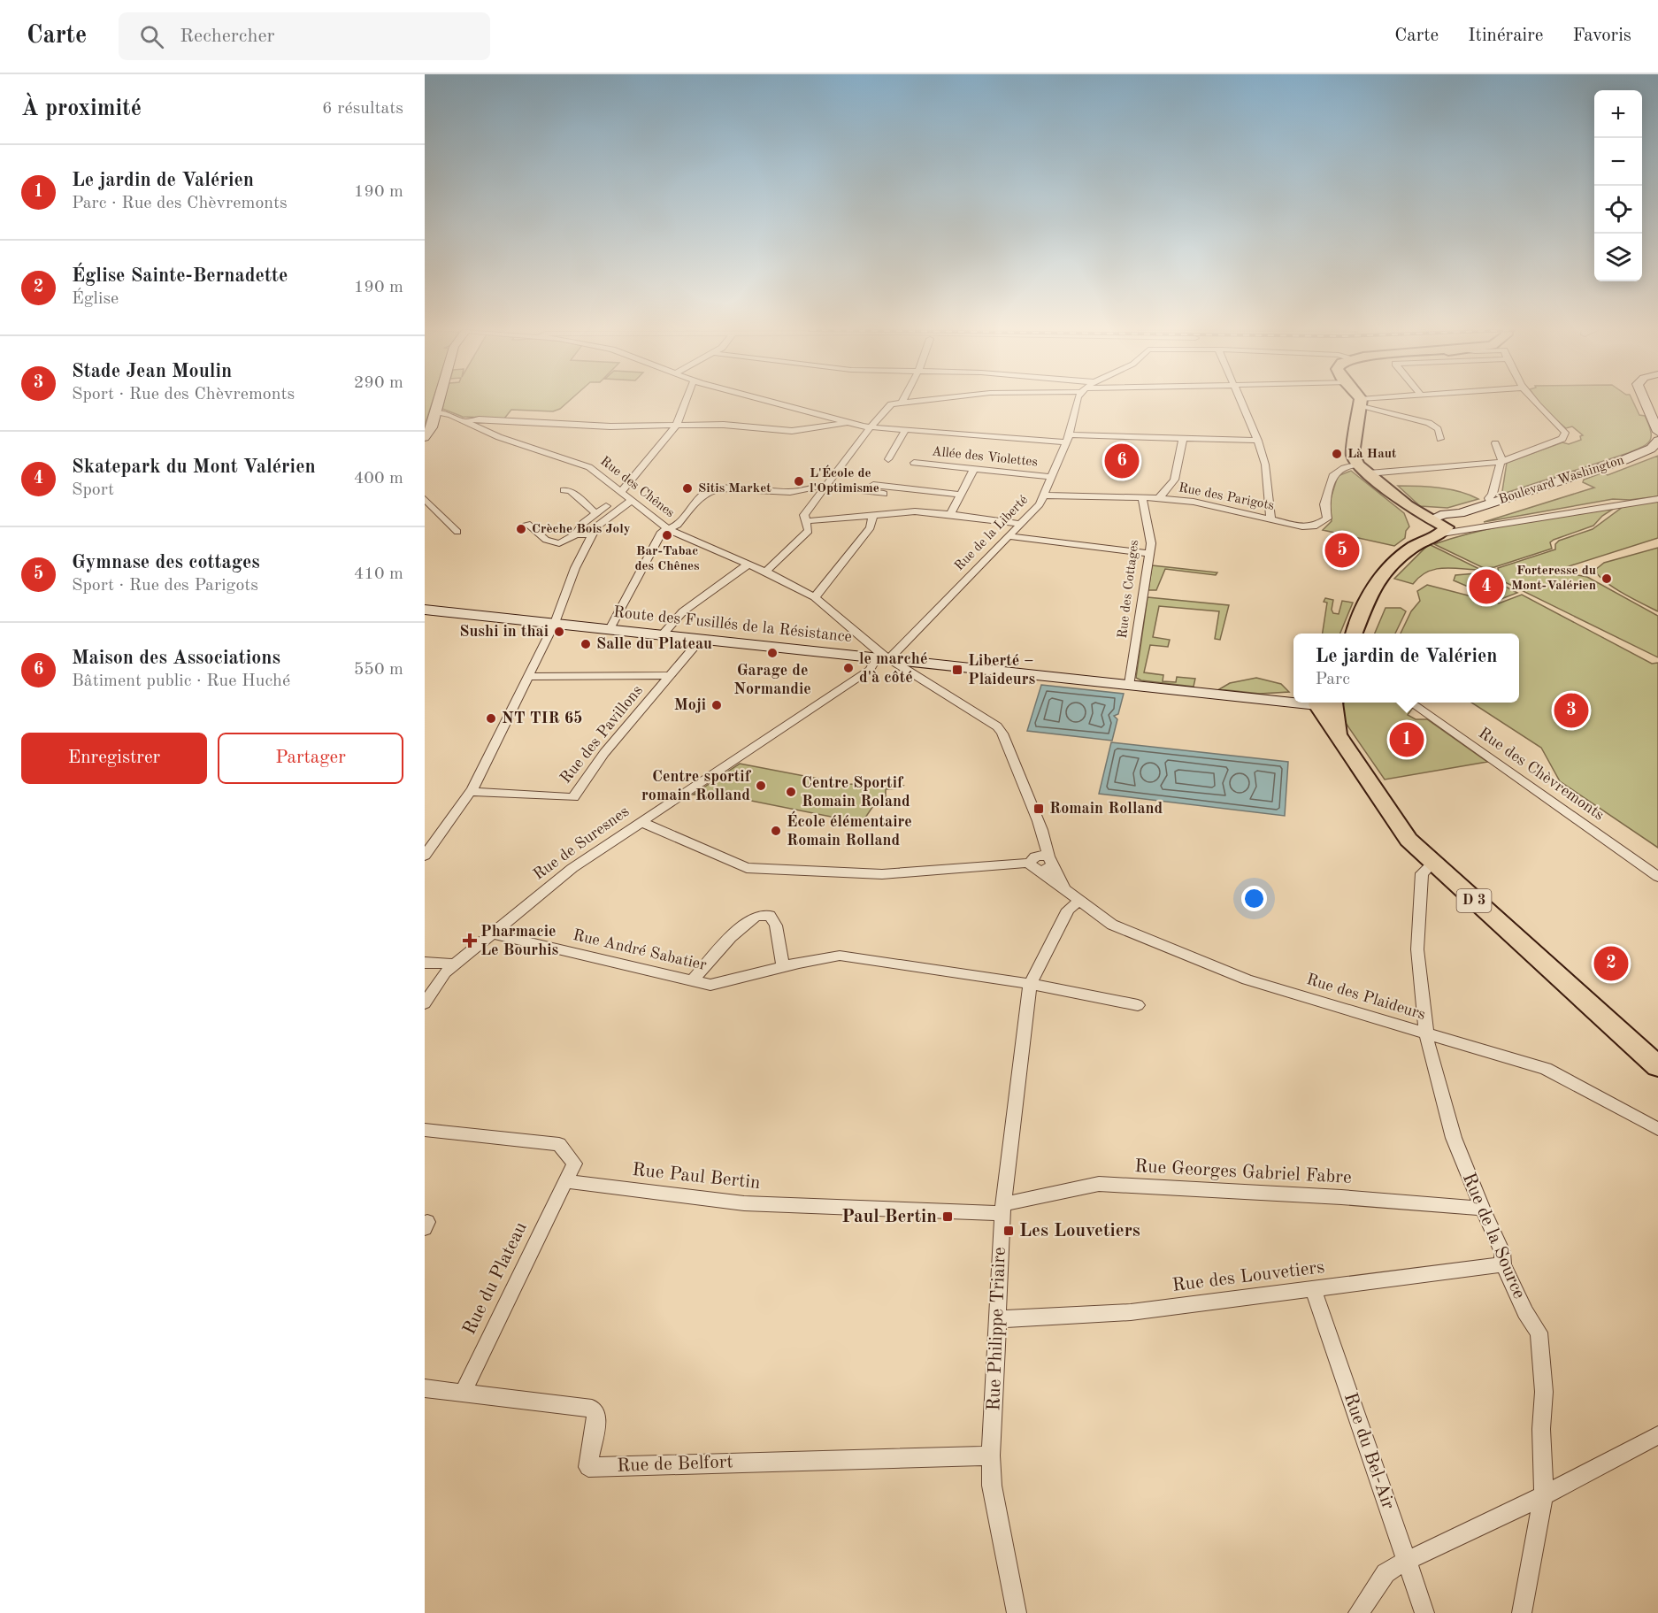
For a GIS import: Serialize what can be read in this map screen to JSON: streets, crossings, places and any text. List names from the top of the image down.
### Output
{
  "streets": {
    "main road": ["Boulevard Washington", "D 3"],
    "street": [
      "Allée des Violettes",
      "Rue des Chênes",
      "Rue des Parigots",
      "Rue de la Liberté",
      "Rue des Cottages",
      "Route des Fusillés de la Résistance",
      "Rue des Pavillons",
      "Rue des Chèvremonts",
      "Rue de Suresnes",
      "Rue André Sabatier",
      "Rue des Plaideurs",
      "Rue Georges Gabriel Fabre",
      "Rue Paul Bertin",
      "Rue de la Source",
      "Rue des Louvetiers",
      "Rue du Plateau",
      "Rue Philippe Triaire",
      "Rue du Bel-Air",
      "Rue de Belfort"
    ]
  },
  "crossings": [
    ["Allée des Violettes", "Rue de la Liberté"],
    ["Rue des Chênes", "Rue de la Liberté"],
    ["Rue des Chênes", "Route des Fusillés de la Résistance"],
    ["Rue des Chênes", "Rue de Suresnes"],
    ["Rue des Parigots", "Rue de la Liberté"],
    ["Rue des Parigots", "Rue des Cottages"],
    ["Rue de la Liberté", "Route des Fusillés de la Résistance"],
    ["Rue de la Liberté", "Rue de Suresnes"],
    ["Rue des Cottages", "Route des Fusillés de la Résistance"],
    ["Route des Fusillés de la Résistance", "Rue des Pavillons"],
    ["Route des Fusillés de la Résistance", "Rue de Suresnes"],
    ["Rue de Suresnes", "Rue André Sabatier"],
    ["D 3", "Rue de la Source"],
    ["Rue André Sabatier", "Rue Philippe Triaire"],
    ["Rue des Plaideurs", "Rue de la Source"],
    ["Rue des Plaideurs", "Rue Philippe Triaire"],
    ["Rue Georges Gabriel Fabre", "Rue Paul Bertin"],
    ["Rue Georges Gabriel Fabre", "Rue de la Source"],
    ["Rue Georges Gabriel Fabre", "Rue Philippe Triaire"],
    ["Rue Paul Bertin", "Rue du Plateau"],
    ["Rue Paul Bertin", "Rue Philippe Triaire"],
    ["Rue de la Source", "Rue des Louvetiers"],
    ["Rue des Louvetiers", "Rue Philippe Triaire"],
    ["Rue des Louvetiers", "Rue du Bel-Air"],
    ["Rue du Plateau", "Rue de Belfort"],
    ["Rue Philippe Triaire", "Rue de Belfort"]
  ],
  "places": {
    "other": [
      "Là Haut",
      "L'École de l'Optimisme",
      "Sitis Market",
      "Crèche Bois Joly",
      "Bar-Tabac des Chênes",
      "Forteresse du Mont-Valérien",
      "Sushi in thai",
      "Salle du Plateau",
      "Garage de Normandie",
      "le marché d'à côté",
      "Moji",
      "NT TIR 65",
      "Centre sportif romain Rolland",
      "Centre Sportif Romain Roland",
      "École élémentaire Romain Rolland"
    ],
    "transit": [
      "Liberté – Plaideurs",
      "Romain Rolland",
      "Paul Bertin",
      "Les Louvetiers"
    ],
    "health": ["Pharmacie Le Bourhis"]
  },
  "page": {
    "header": "Carte",
    "search": "Rechercher",
    "nav": ["Carte", "Itinéraire", "Favoris"],
    "heading": ["À proximité", "6 résultats"],
    "map_buttons": ["+", "−"],
    "list": [
      {
        "mark": "1",
        "name": "Le jardin de Valérien",
        "note": "Parc · Rue des Chèvremonts",
        "value": "190 m"
      },
      {
        "mark": "2",
        "name": "Église Sainte-Bernadette",
        "note": "Église",
        "value": "190 m"
      },
      {
        "mark": "3",
        "name": "Stade Jean Moulin",
        "note": "Sport · Rue des Chèvremonts",
        "value": "290 m"
      },
      {
        "mark": "4",
        "name": "Skatepark du Mont Valérien",
        "note": "Sport",
        "value": "400 m"
      },
      {
        "mark": "5",
        "name": "Gymnase des cottages",
        "note": "Sport · Rue des Parigots",
        "value": "410 m"
      },
      {
        "mark": "6",
        "name": "Maison des Associations",
        "note": "Bâtiment public · Rue Huché",
        "value": "550 m"
      }
    ],
    "pins": [
      "6",
      "5",
      "4",
      "3",
      "1",
      "2"
    ],
    "popup": ["Le jardin de Valérien", "Parc"],
    "buttons": ["Enregistrer", "Partager"]
  }
}
